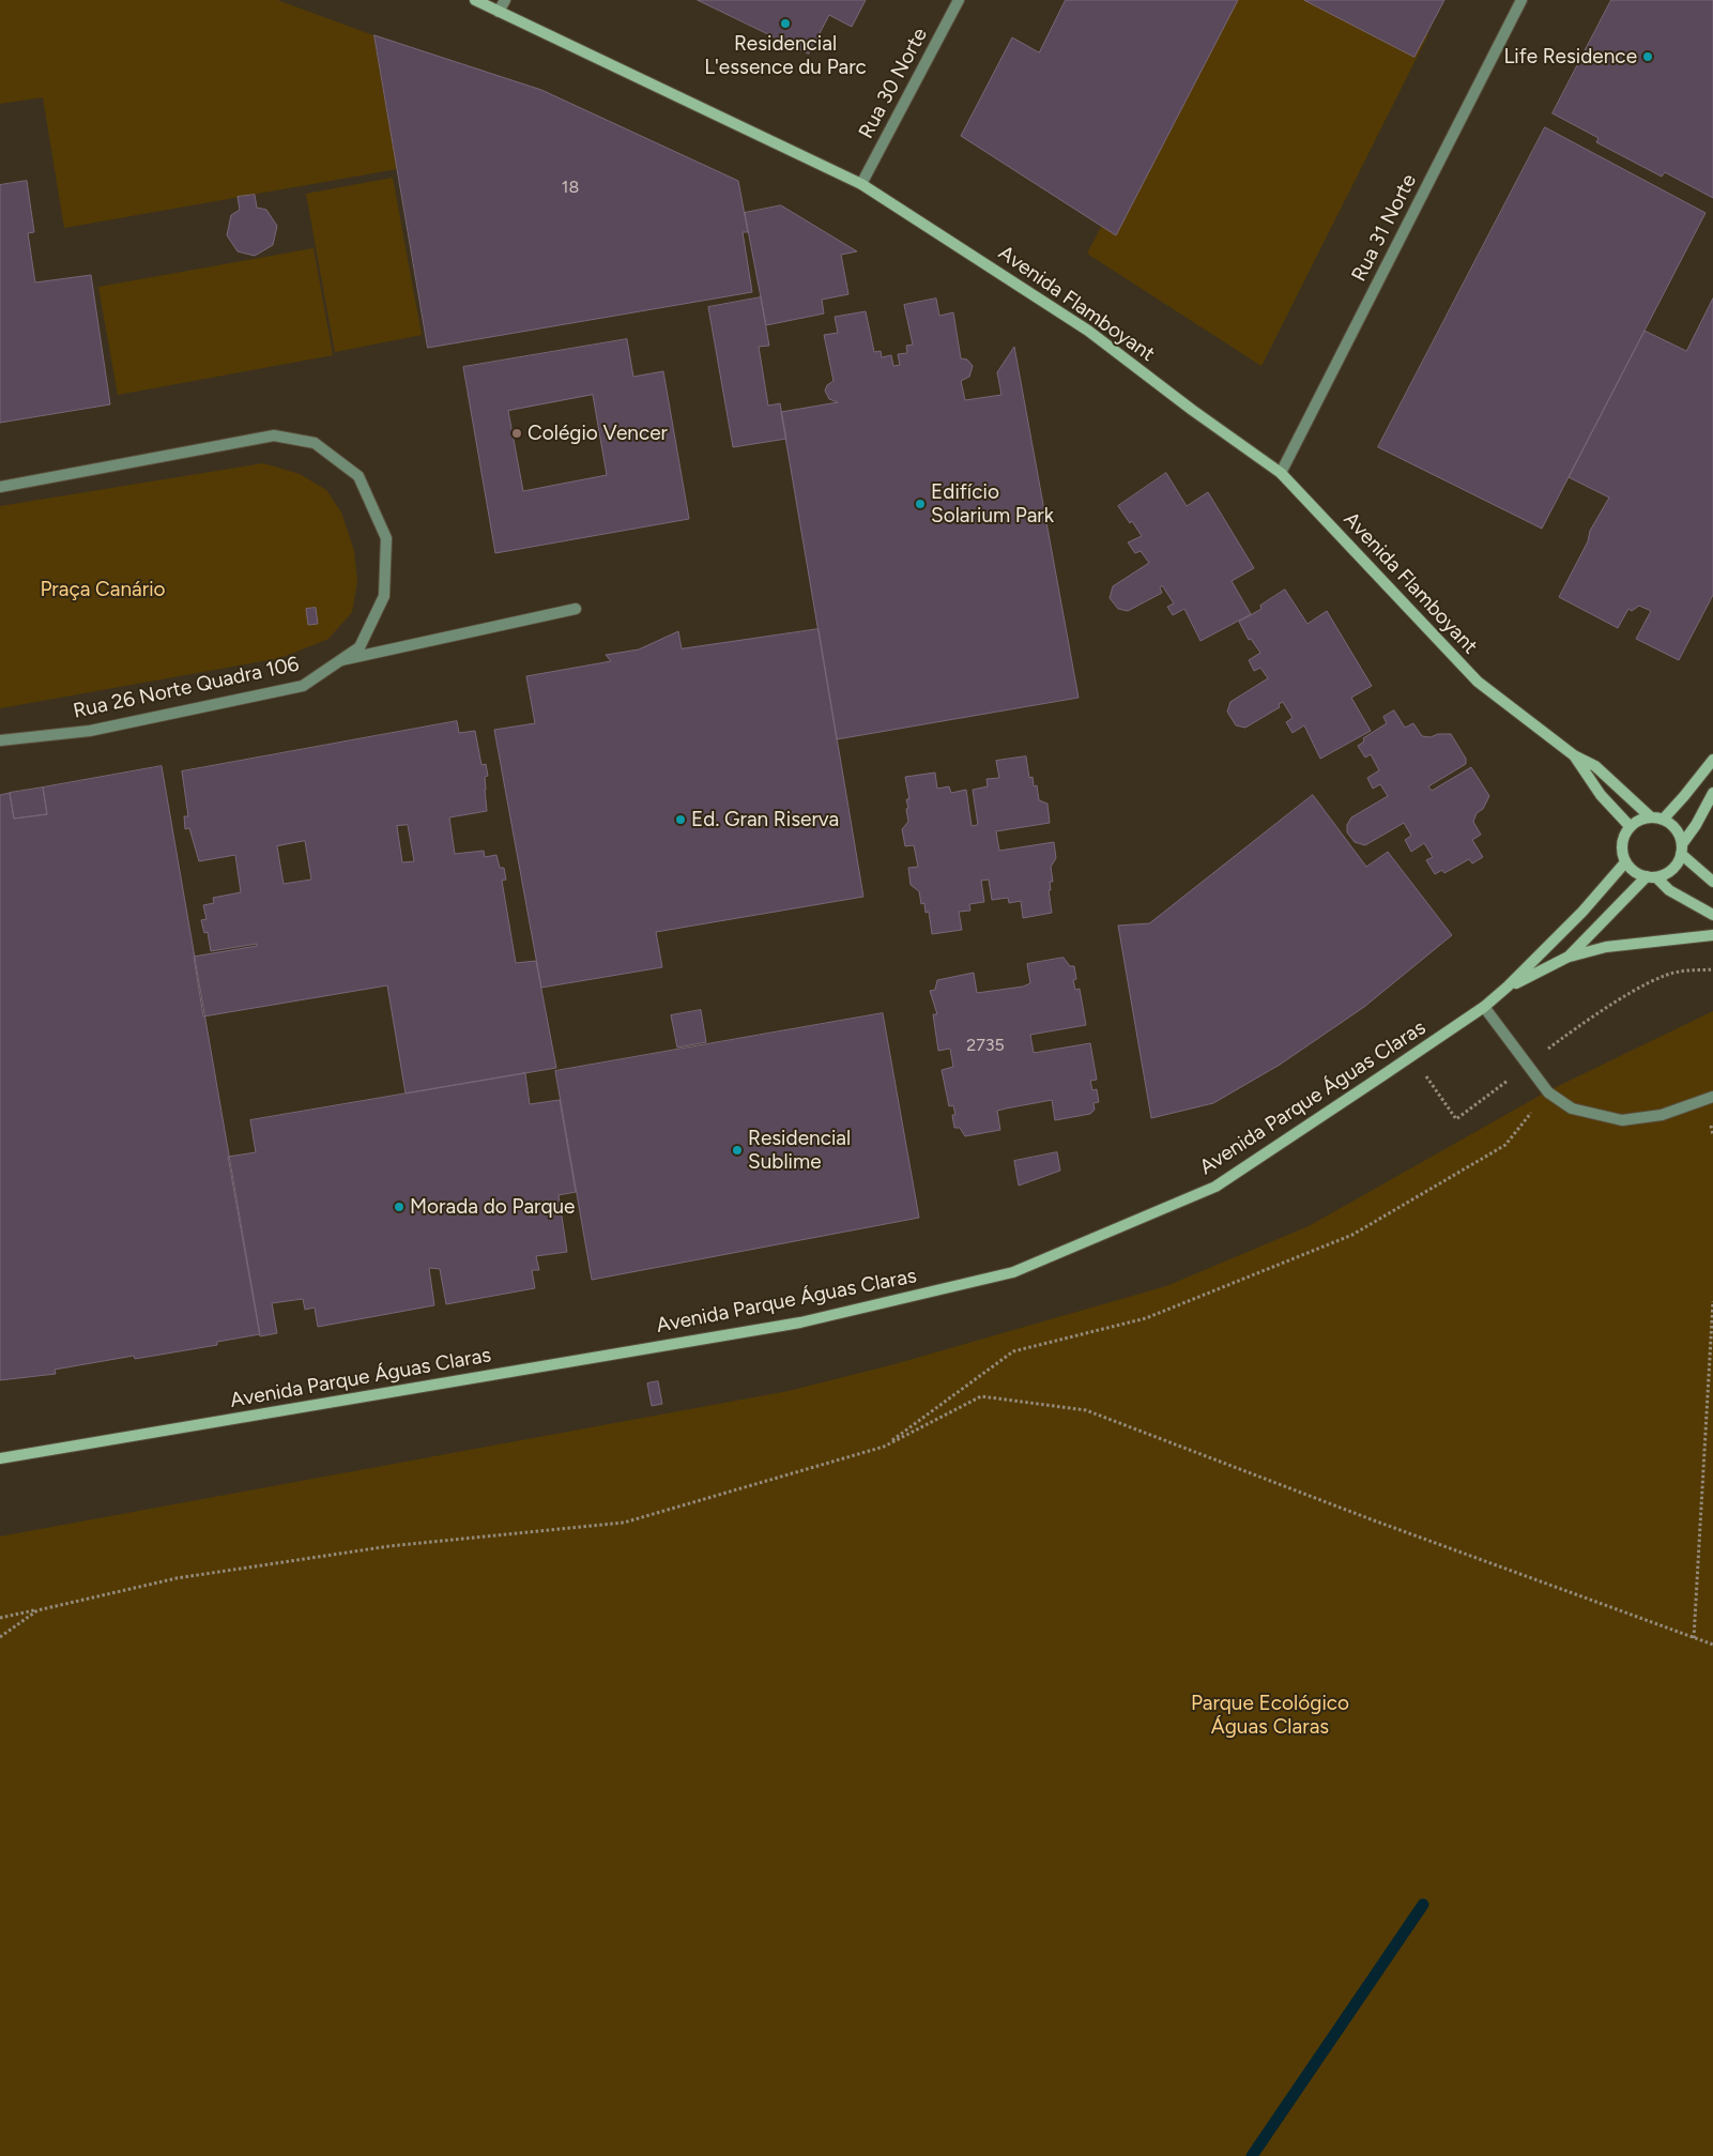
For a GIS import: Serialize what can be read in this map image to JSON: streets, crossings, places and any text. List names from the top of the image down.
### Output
{
  "streets": {
    "street": [
      "Rua 30 Norte",
      "Rua 31 Norte",
      "Avenida Flamboyant",
      "Rua 26 Norte Quadra 106",
      "Avenida Parque Águas Claras"
    ]
  },
  "crossings": [
    ["Rua 30 Norte", "Avenida Flamboyant"],
    ["Rua 31 Norte", "Avenida Flamboyant"],
    ["Avenida Flamboyant", "Avenida Parque Águas Claras"]
  ],
  "parks": ["Praça Canário", "Parque Ecológico Águas Claras"],
  "places": [
    "Residencial L'essence du Parc",
    "Life Residence",
    "Colégio Vencer",
    "Edifício Solarium Park",
    "Ed. Gran Riserva",
    "Residencial Sublime",
    "Morada do Parque"
  ],
  "house_numbers": ["18", "2735"]
}
